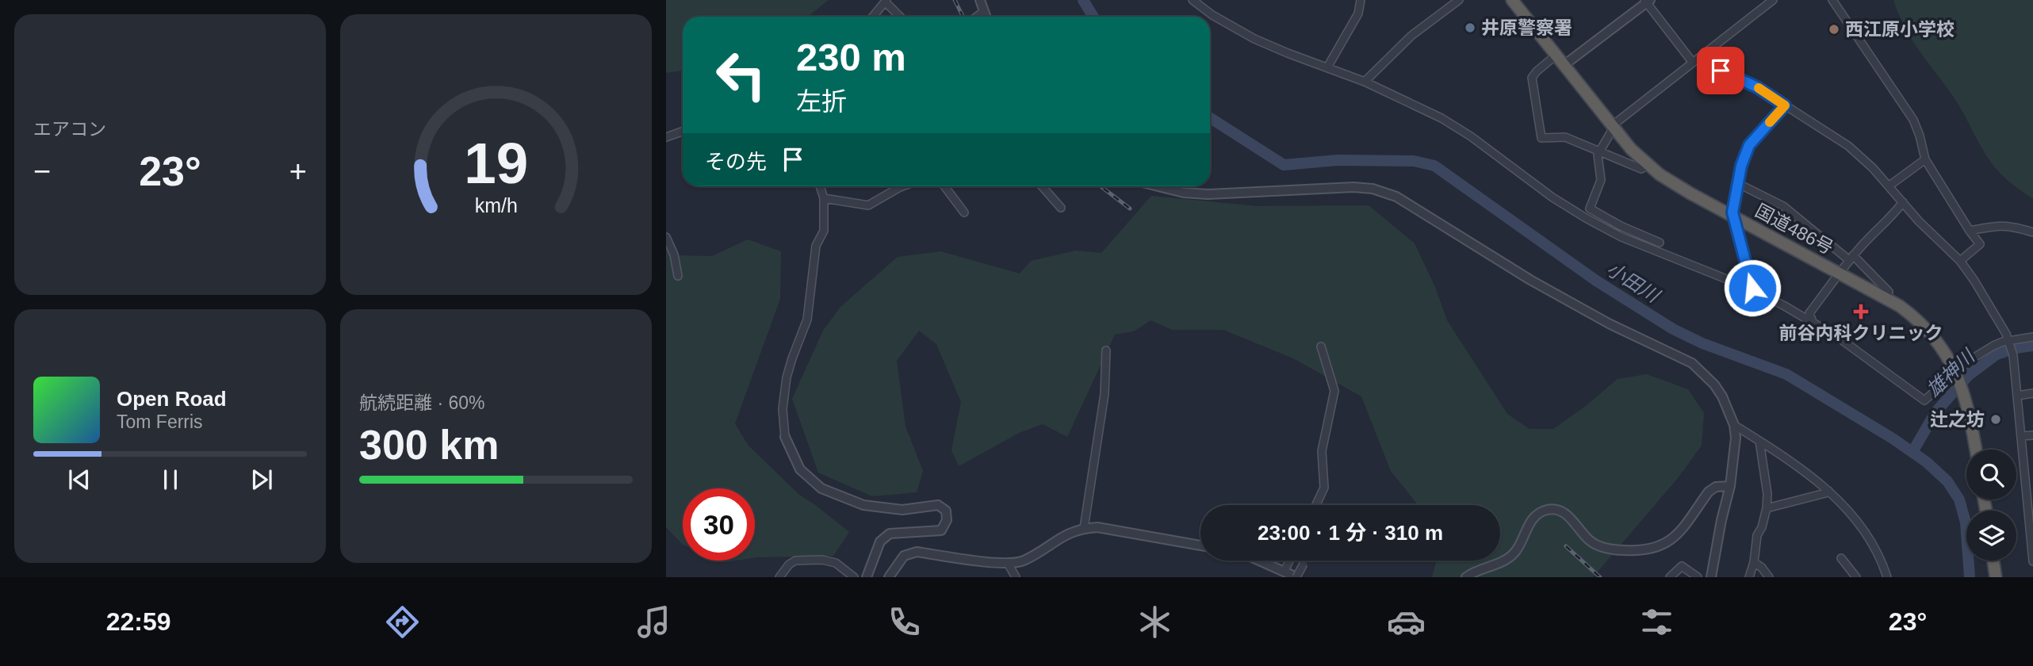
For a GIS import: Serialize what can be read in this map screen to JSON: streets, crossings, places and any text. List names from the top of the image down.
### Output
{
  "streets": {
    "highway": ["国道486号"]
  },
  "water": ["小田川", "雄神川"],
  "places": {
    "other": ["井原警察署", "西江原小学校", "辻之坊"],
    "health": ["前谷内科クリニック"]
  },
  "page": {
    "tile": [
      "エアコン",
      ["航続距離 · 60%", "300 km"]
    ],
    "turn": ["230 m", "左折"],
    "then": "その先",
    "heat": ["−", "23°", "+"],
    "song": ["Open Road", "Tom Ferris"],
    "limit": "30",
    "trip": "23:00 · 1 分 · 310 m",
    "tabs": ["22:59", "23°"],
    "gauge": ["19", "km/h"]
  }
}
